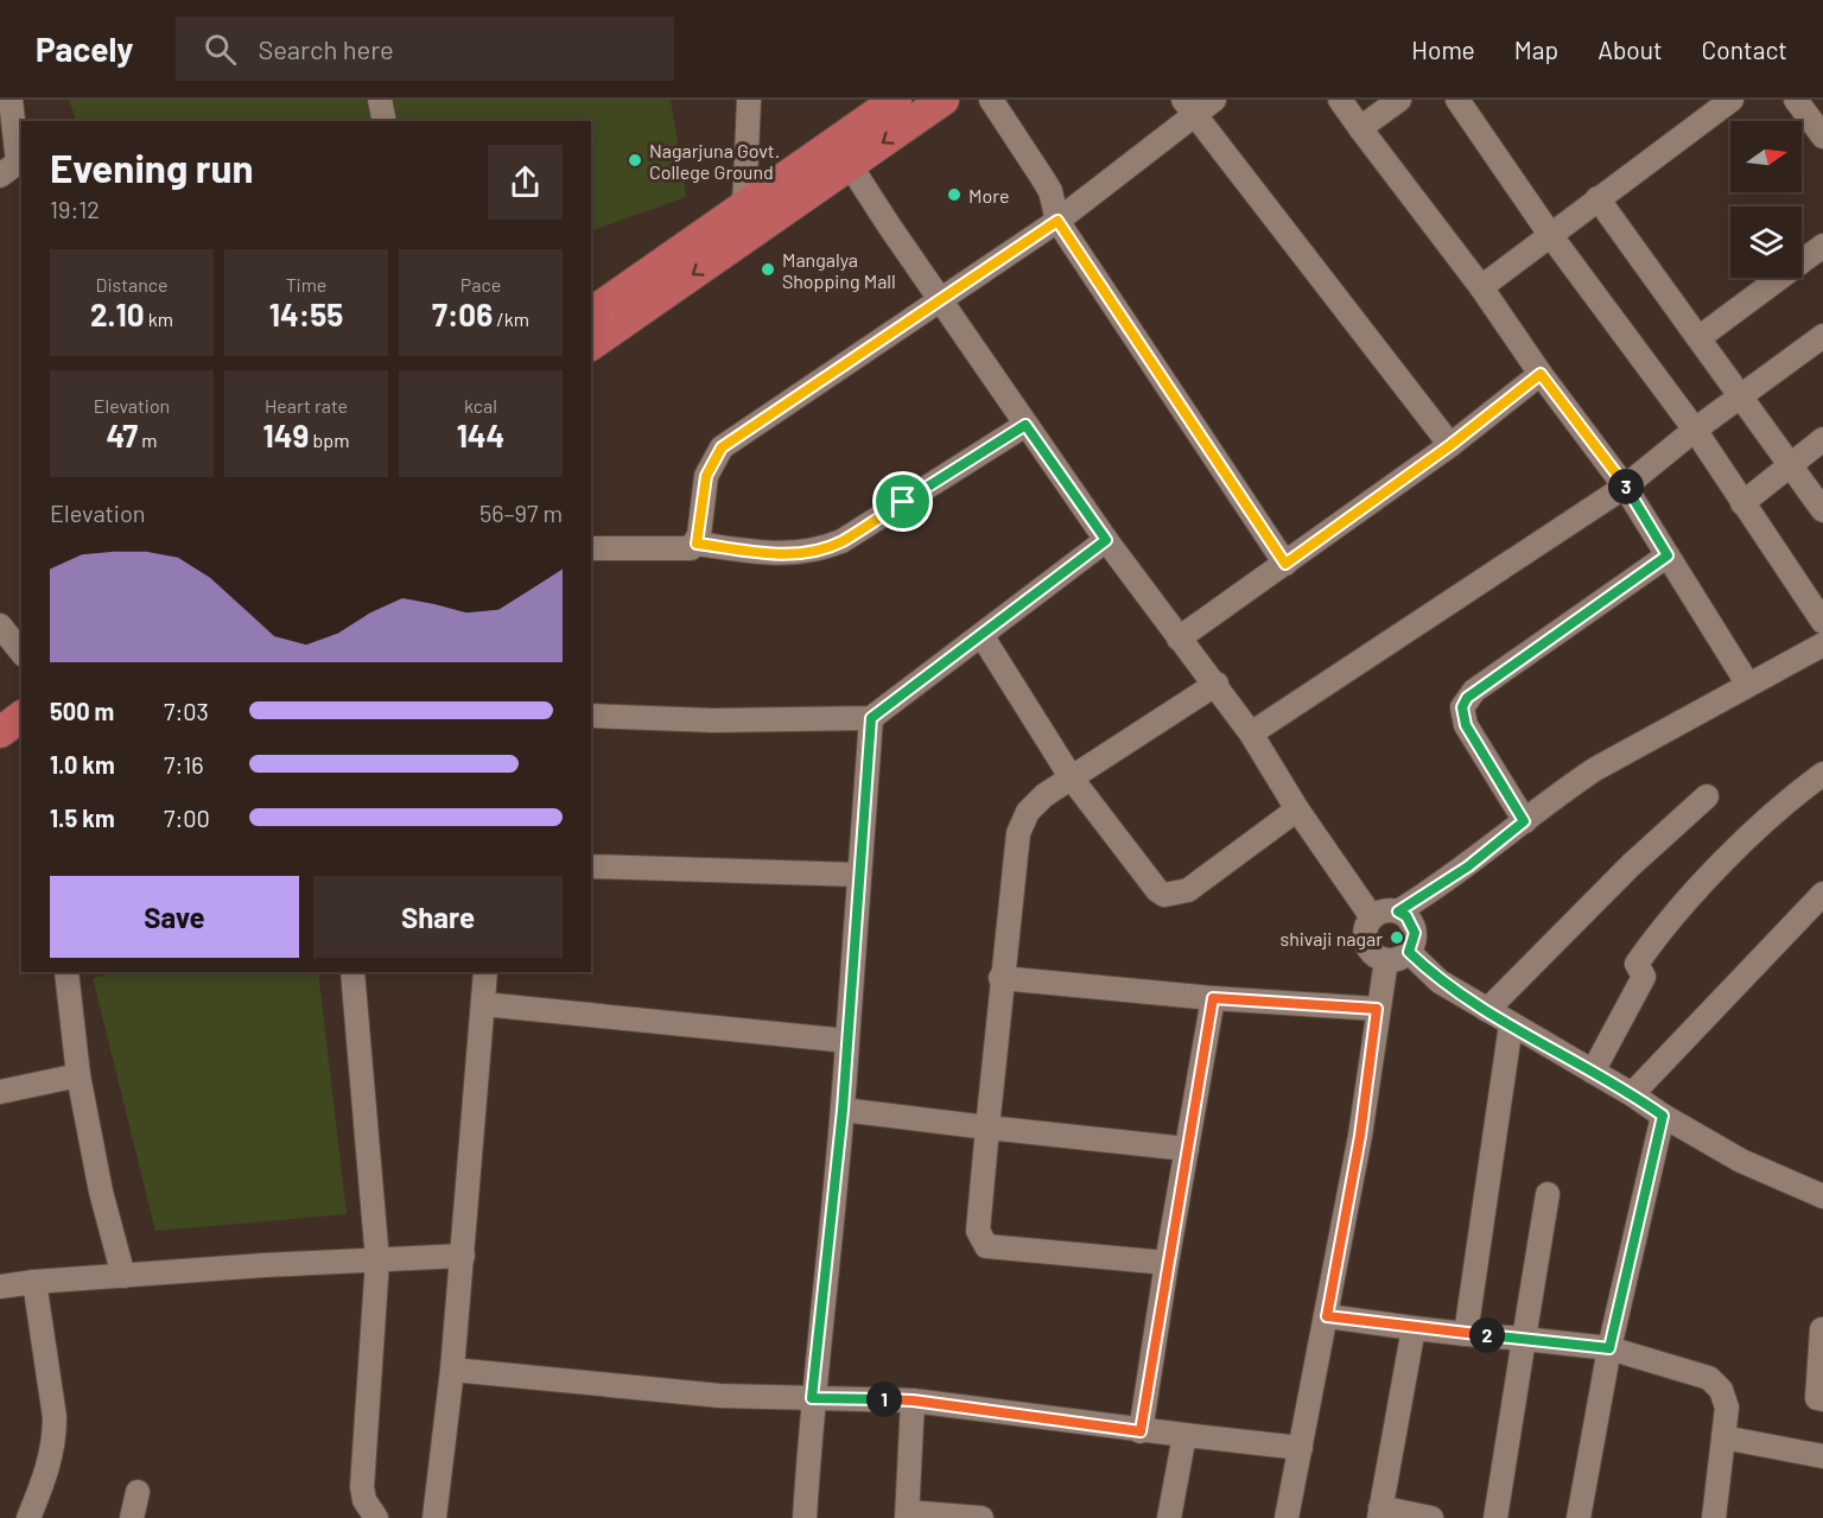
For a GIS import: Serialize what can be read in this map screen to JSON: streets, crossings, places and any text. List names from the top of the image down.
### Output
{
  "places": [
    "Nagarjuna Govt. College Ground",
    "More",
    "Mangalya Shopping Mall",
    "shivaji nagar"
  ],
  "north": "right",
  "page": {
    "header": "Pacely",
    "search": "Search here",
    "nav": [
      "Home",
      "Map",
      "About",
      "Contact"
    ],
    "heading": ["Evening run", "19:12"],
    "stats": [
      ["Distance", "2.10 km"],
      ["Time", "14:55"],
      ["Pace", "7:06 /km"],
      ["Elevation", "47 m"],
      ["Heart rate", "149 bpm"],
      ["kcal", "144"]
    ],
    "pins": ["3", "2", "1"],
    "chart": ["Elevation", "56–97 m"],
    "list": [
      {
        "name": "500 m",
        "note": "7:03"
      },
      {
        "name": "1.0 km",
        "note": "7:16"
      },
      {
        "name": "1.5 km",
        "note": "7:00"
      }
    ],
    "buttons": ["Save", "Share"]
  }
}
